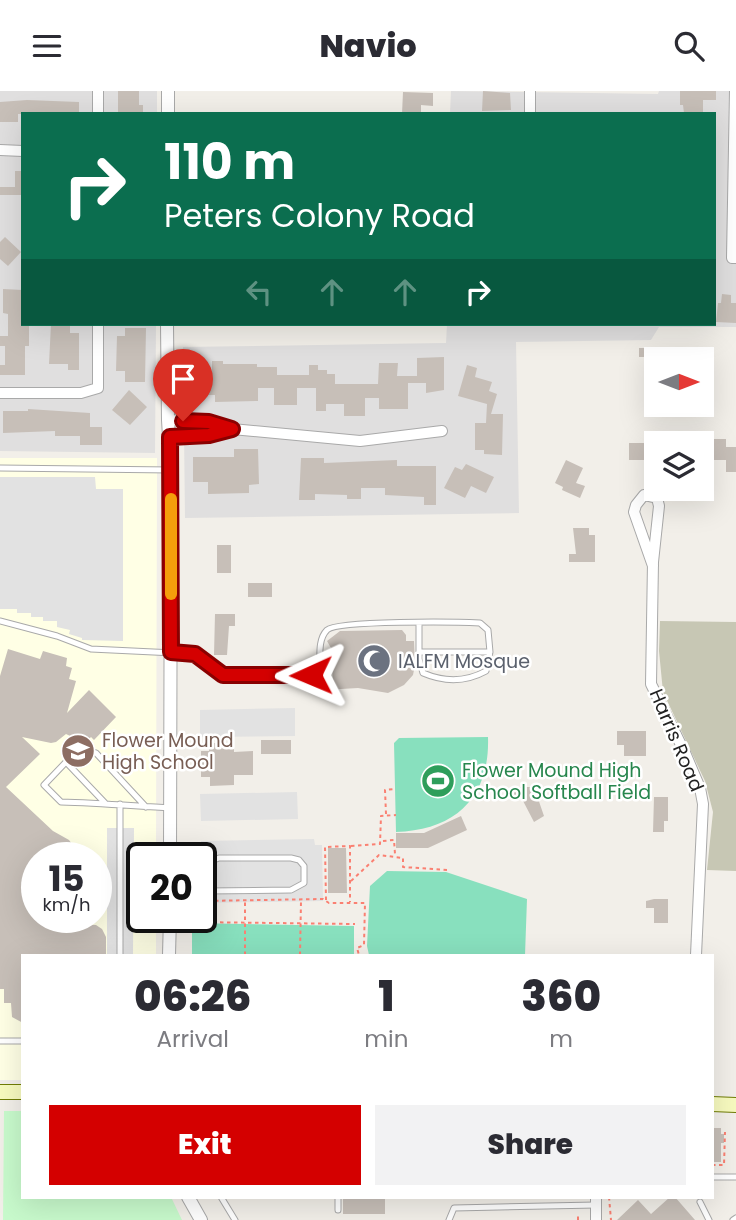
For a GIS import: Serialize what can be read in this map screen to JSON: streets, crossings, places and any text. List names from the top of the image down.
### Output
{
  "streets": {
    "street": ["Harris Road"]
  },
  "places": {
    "mosque": ["IALFM Mosque"],
    "school or university": ["Flower Mound High School"],
    "sports": ["Flower Mound High School Softball Field"]
  },
  "north": "right",
  "page": {
    "header": "Navio",
    "turn": ["110 m", "Peters Colony Road"],
    "speed": "15 km/h",
    "limit": "20",
    "eta": [
      "06:26",
      "Arrival",
      "1",
      "min",
      "360",
      "m"
    ],
    "buttons": ["Exit", "Share"]
  }
}
